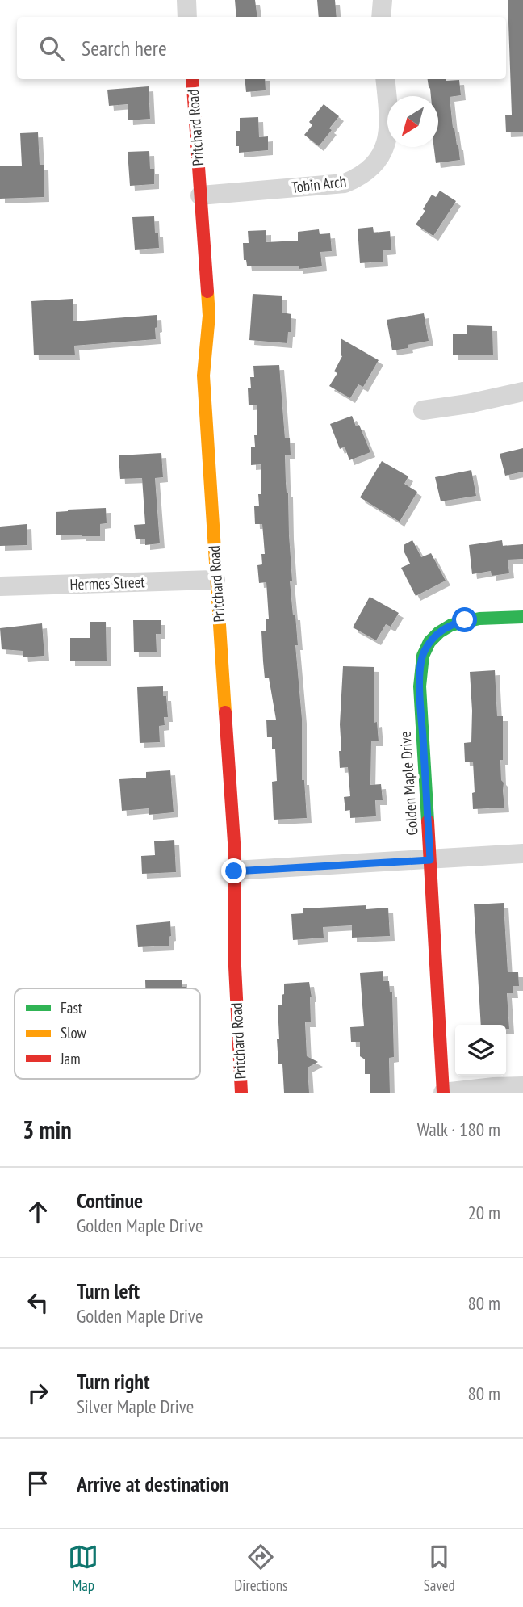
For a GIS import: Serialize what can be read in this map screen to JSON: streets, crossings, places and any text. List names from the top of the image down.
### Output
{
  "streets": {
    "street": [
      "Pritchard Road",
      "Tobin Arch",
      "Hermes Street",
      "Golden Maple Drive"
    ]
  },
  "crossings": [
    ["Pritchard Road", "Tobin Arch"],
    ["Pritchard Road", "Hermes Street"]
  ],
  "legend": ["Fast", "Slow", "Jam"],
  "north": "bottom left",
  "page": {
    "search": "Search here",
    "heading": ["3 min", "Walk · 180 m"],
    "list": [
      ["Continue", "Golden Maple Drive", "20 m"],
      ["Turn left", "Golden Maple Drive", "80 m"],
      ["Turn right", "Silver Maple Drive", "80 m"],
      "Arrive at destination"
    ],
    "nav": ["Map", "Directions", "Saved"]
  }
}
